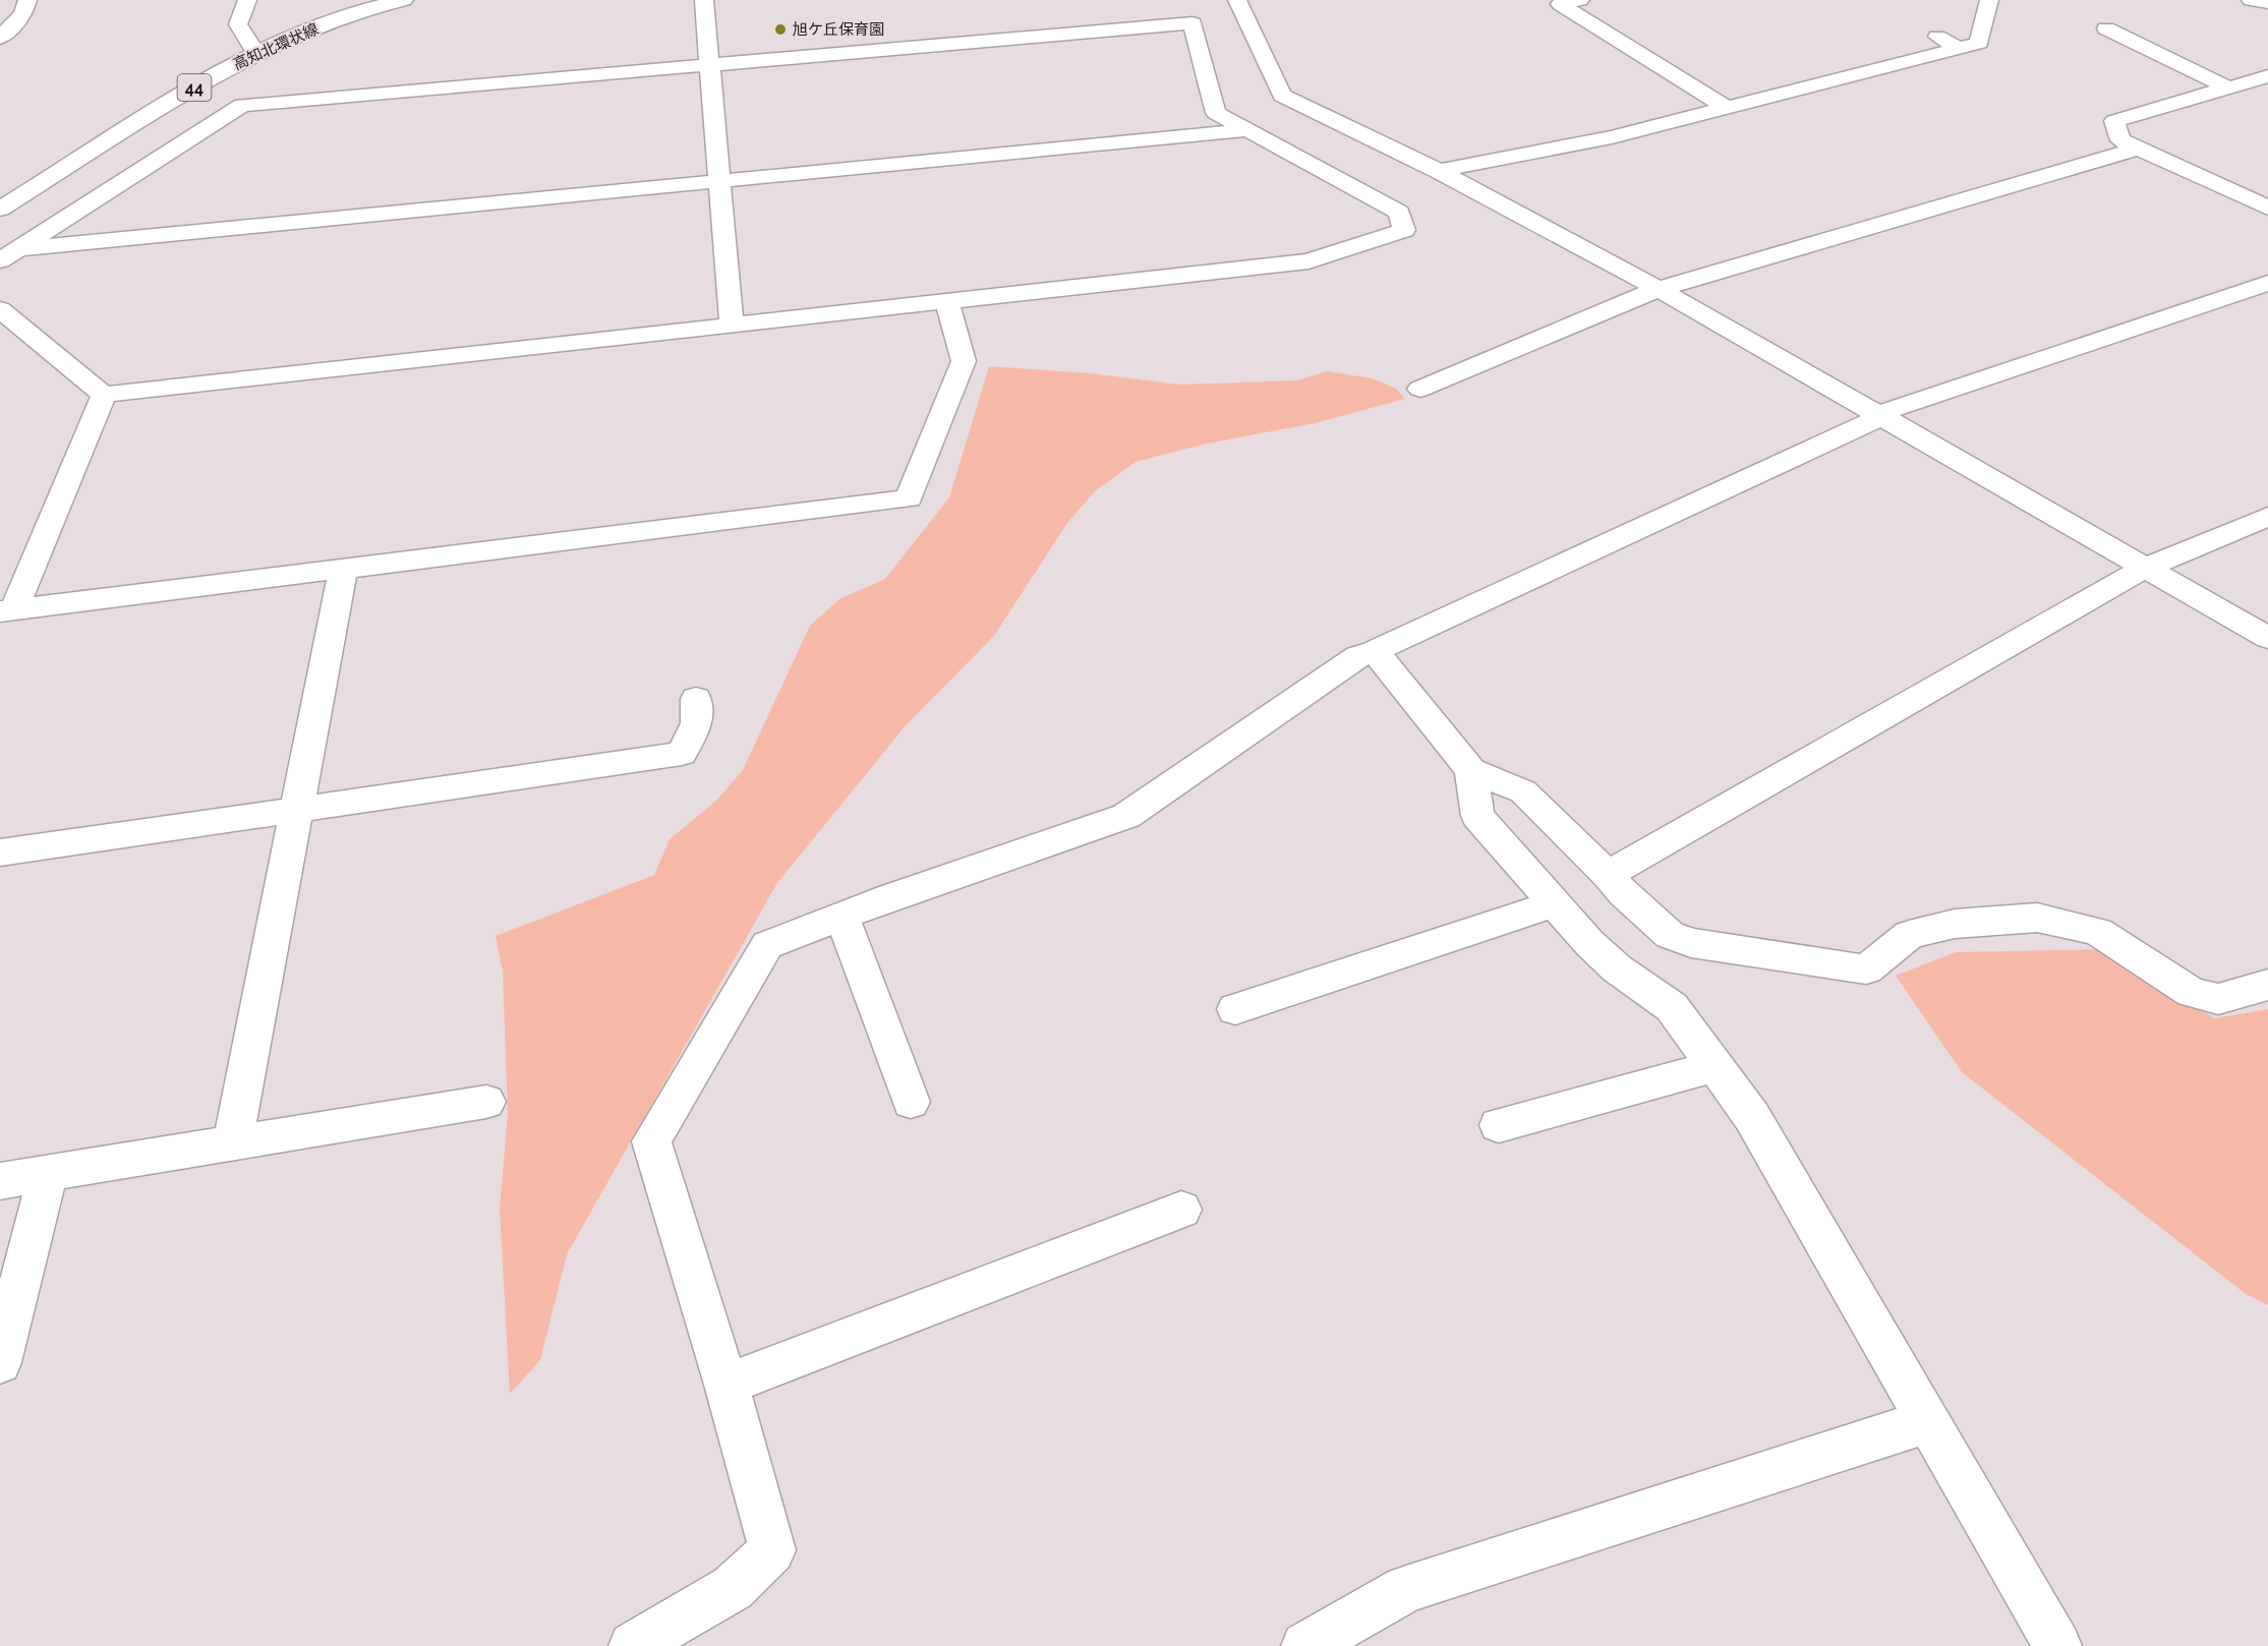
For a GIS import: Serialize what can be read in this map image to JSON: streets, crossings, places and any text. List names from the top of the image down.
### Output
{
  "streets": {
    "street": ["高知北環状線", "44"]
  },
  "places": ["旭ケ丘保育園"]
}
